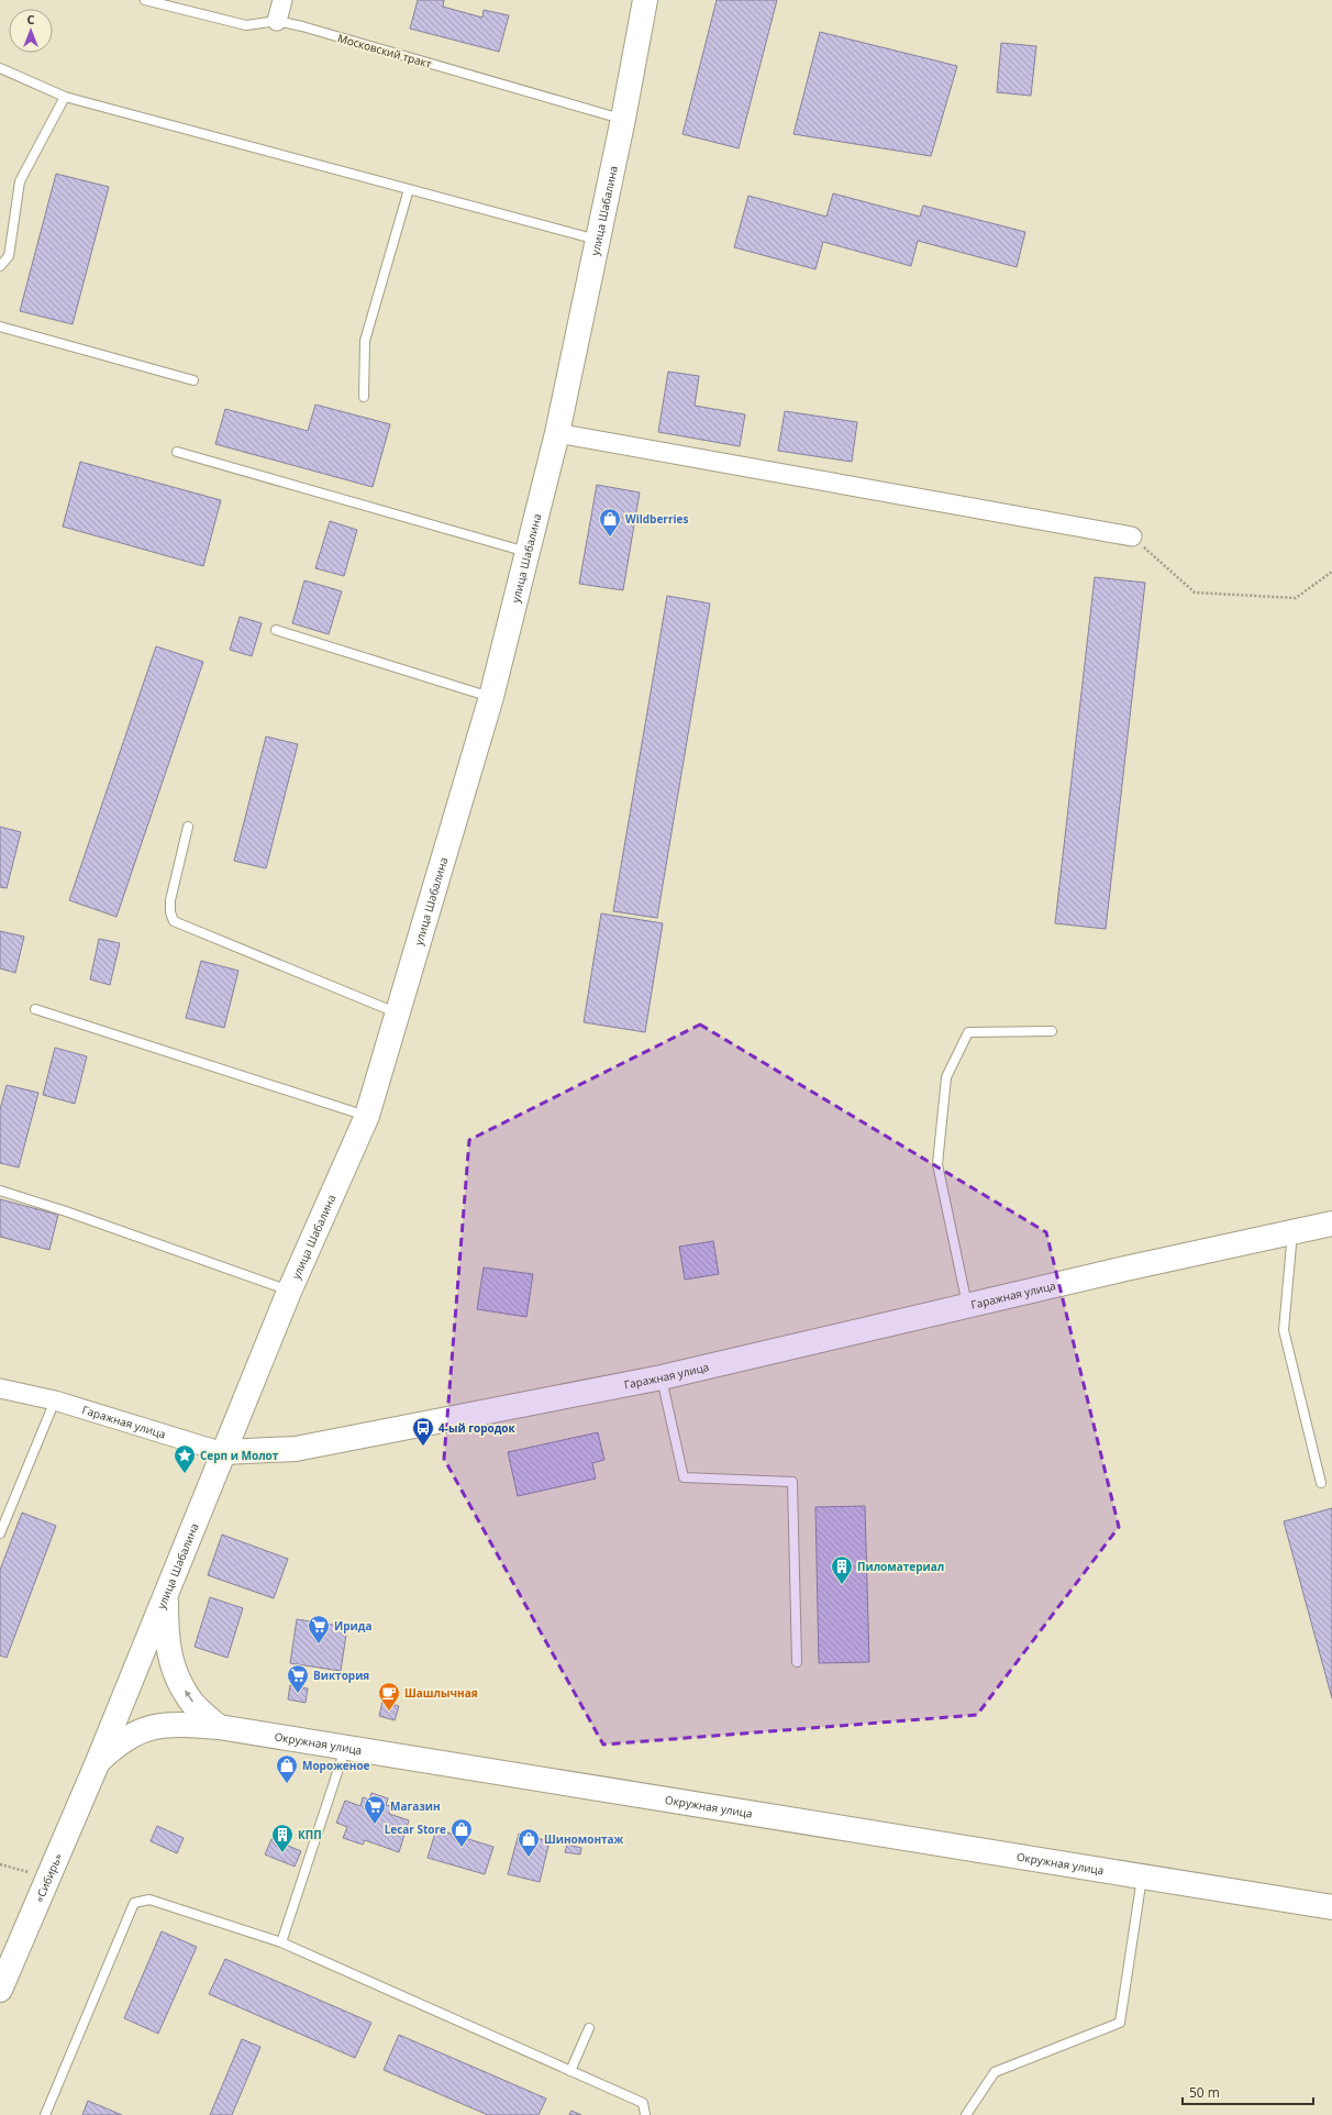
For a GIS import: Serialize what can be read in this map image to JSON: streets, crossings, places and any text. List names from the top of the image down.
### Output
{
  "streets": {
    "street": [
      "улица Шабалина",
      "Гаражная улица",
      "Окружная улица",
      "«Сибирь»"
    ],
    "lane": ["Московский тракт"]
  },
  "crossings": [
    ["Московский тракт", "улица Шабалина"],
    ["улица Шабалина", "Гаражная улица"],
    ["улица Шабалина", "Окружная улица"],
    ["улица Шабалина", "«Сибирь»"],
    ["Окружная улица", "«Сибирь»"]
  ],
  "places": {
    "shop": [
      "Wildberries",
      "Мороженое",
      "Lecar Store",
      "Шиномонтаж"
    ],
    "bus stop": ["4-ый городок"],
    "place": ["Серп и Молот"],
    "building": ["Пиломатериал", "КПП"],
    "supermarket": ["Ирида", "Виктория", "Магазин"],
    "cafe": ["Шашлычная"]
  },
  "scale_bar": "50 m",
  "north": "top"
}
